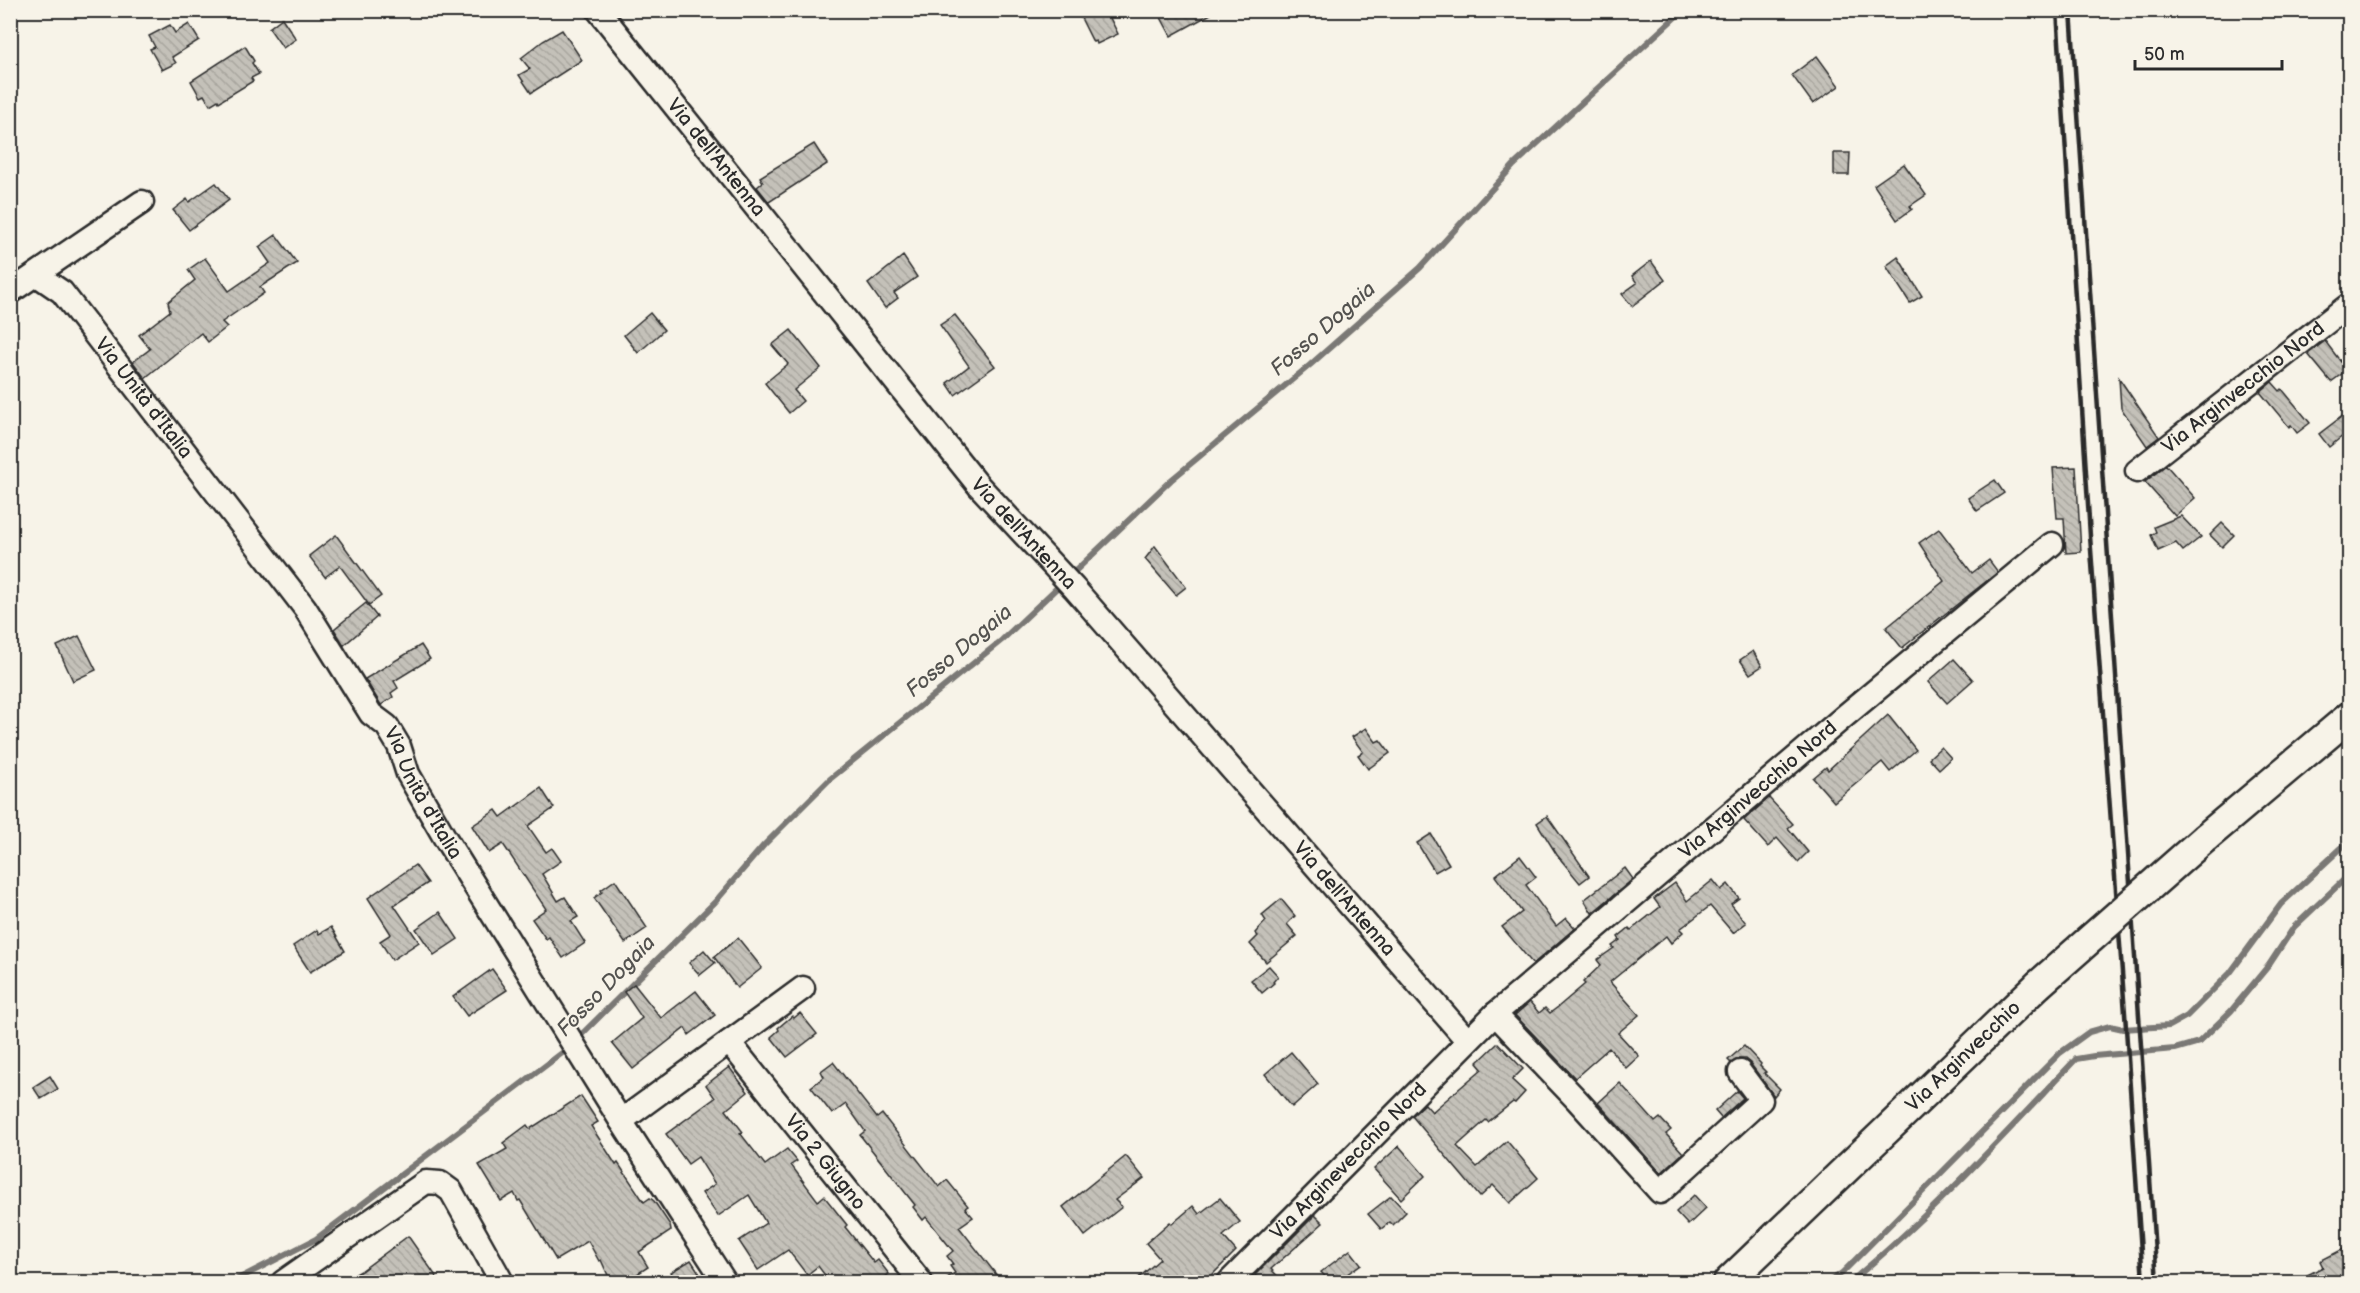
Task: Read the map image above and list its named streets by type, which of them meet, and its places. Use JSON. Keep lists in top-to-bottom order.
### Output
{
  "streets": {
    "main road": ["Via Arginvecchio"],
    "street": [
      "Via dell'Antenna",
      "Via Arginvecchio Nord",
      "Via Unità d'Italia",
      "Via Arginevecchio Nord",
      "Via 2 Giugno"
    ]
  },
  "crossings": [
    ["Via dell'Antenna", "Via Arginvecchio Nord"],
    ["Via dell'Antenna", "Via Arginevecchio Nord"],
    ["Via Arginvecchio Nord", "Via Arginevecchio Nord"]
  ],
  "water": ["Fosso Dogaia"],
  "scale_bar": "50 m"
}
